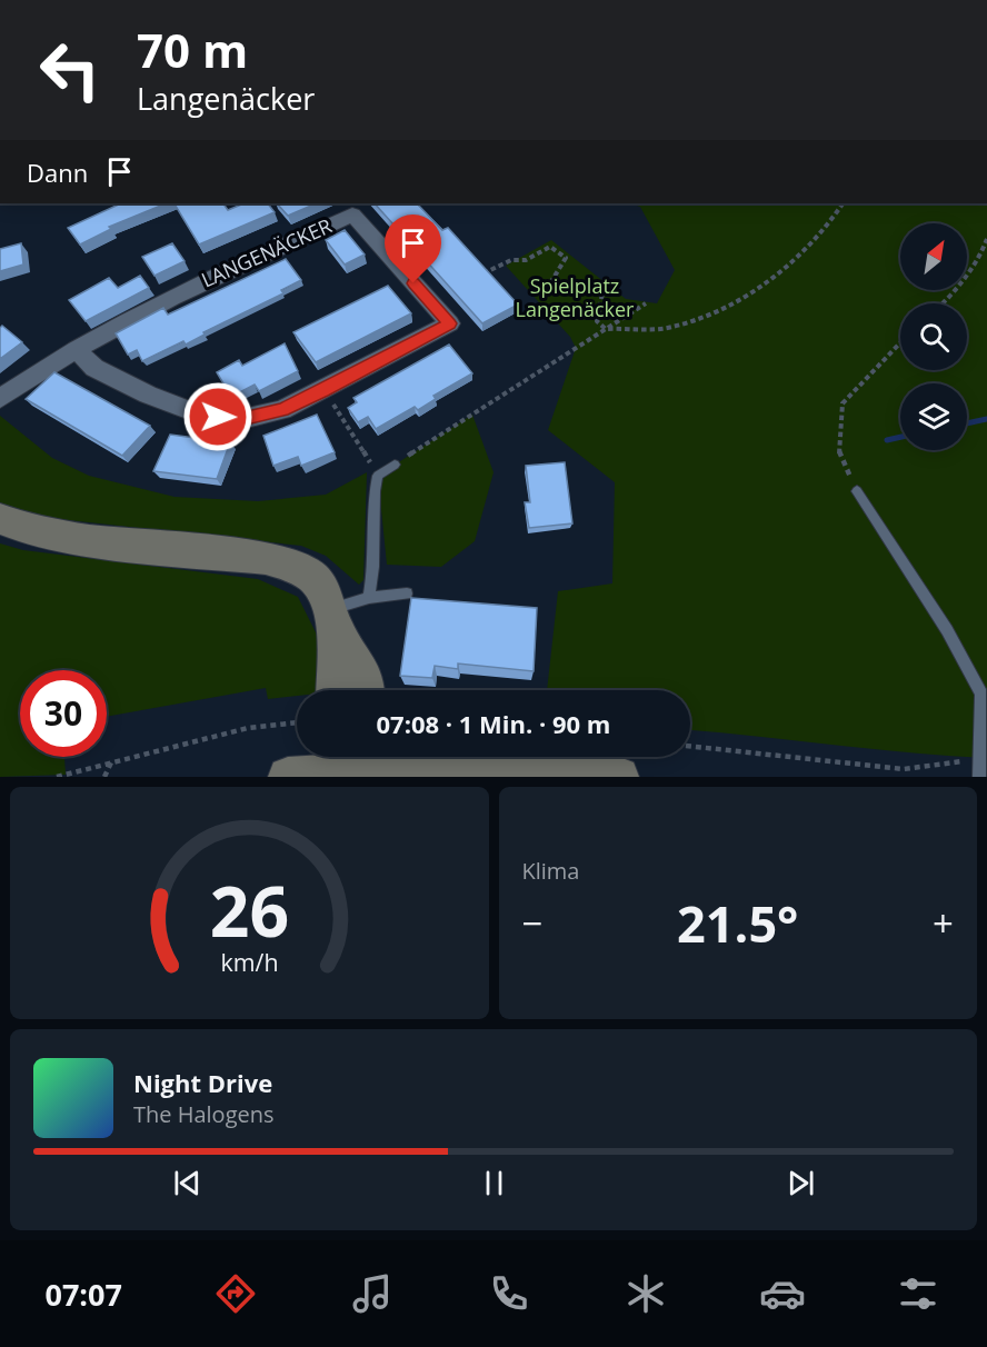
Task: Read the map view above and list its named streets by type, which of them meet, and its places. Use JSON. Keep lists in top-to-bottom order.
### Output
{
  "streets": {
    "street": ["LANGENÄCKER"]
  },
  "parks": ["Spielplatz Langenäcker"],
  "north": "top right",
  "page": {
    "turn": ["70 m", "Langenäcker"],
    "then": "Dann",
    "limit": "30",
    "trip": "07:08 · 1 Min. · 90 m",
    "tile": "Klima",
    "heat": ["−", "21.5°", "+"],
    "song": ["Night Drive", "The Halogens"],
    "tabs": "07:07",
    "gauge": ["26", "km/h"]
  }
}
